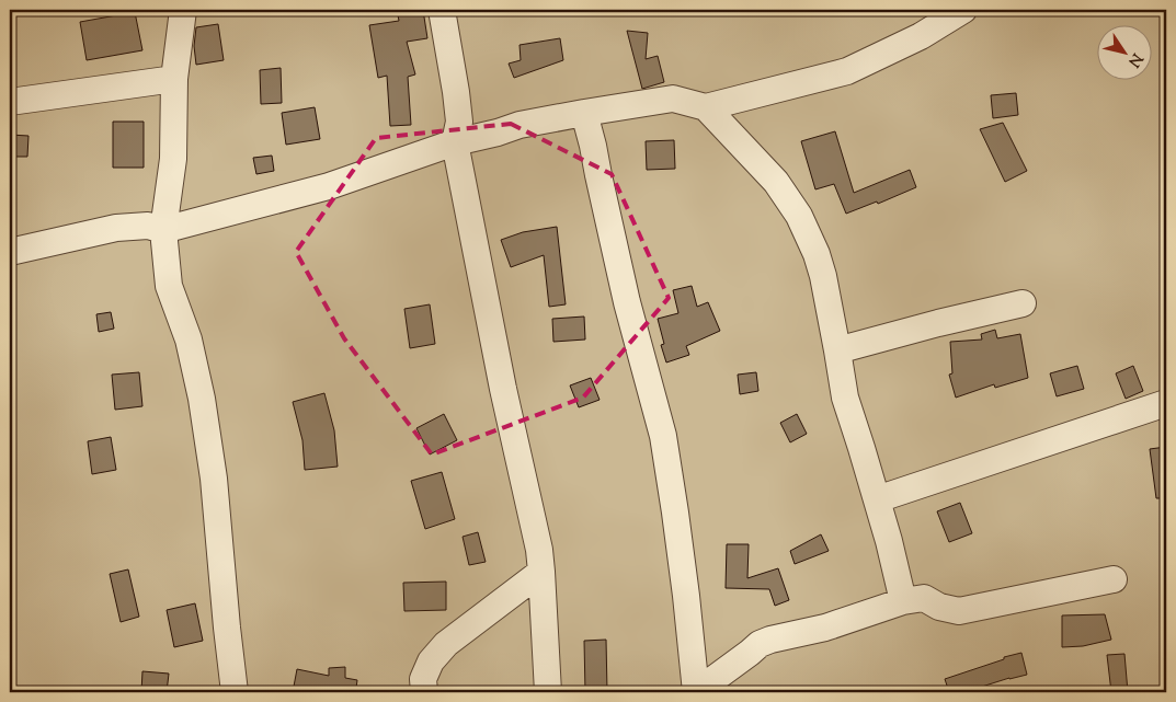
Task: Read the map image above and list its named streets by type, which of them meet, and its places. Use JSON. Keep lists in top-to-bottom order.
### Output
{
  "north": "bottom right"
}
